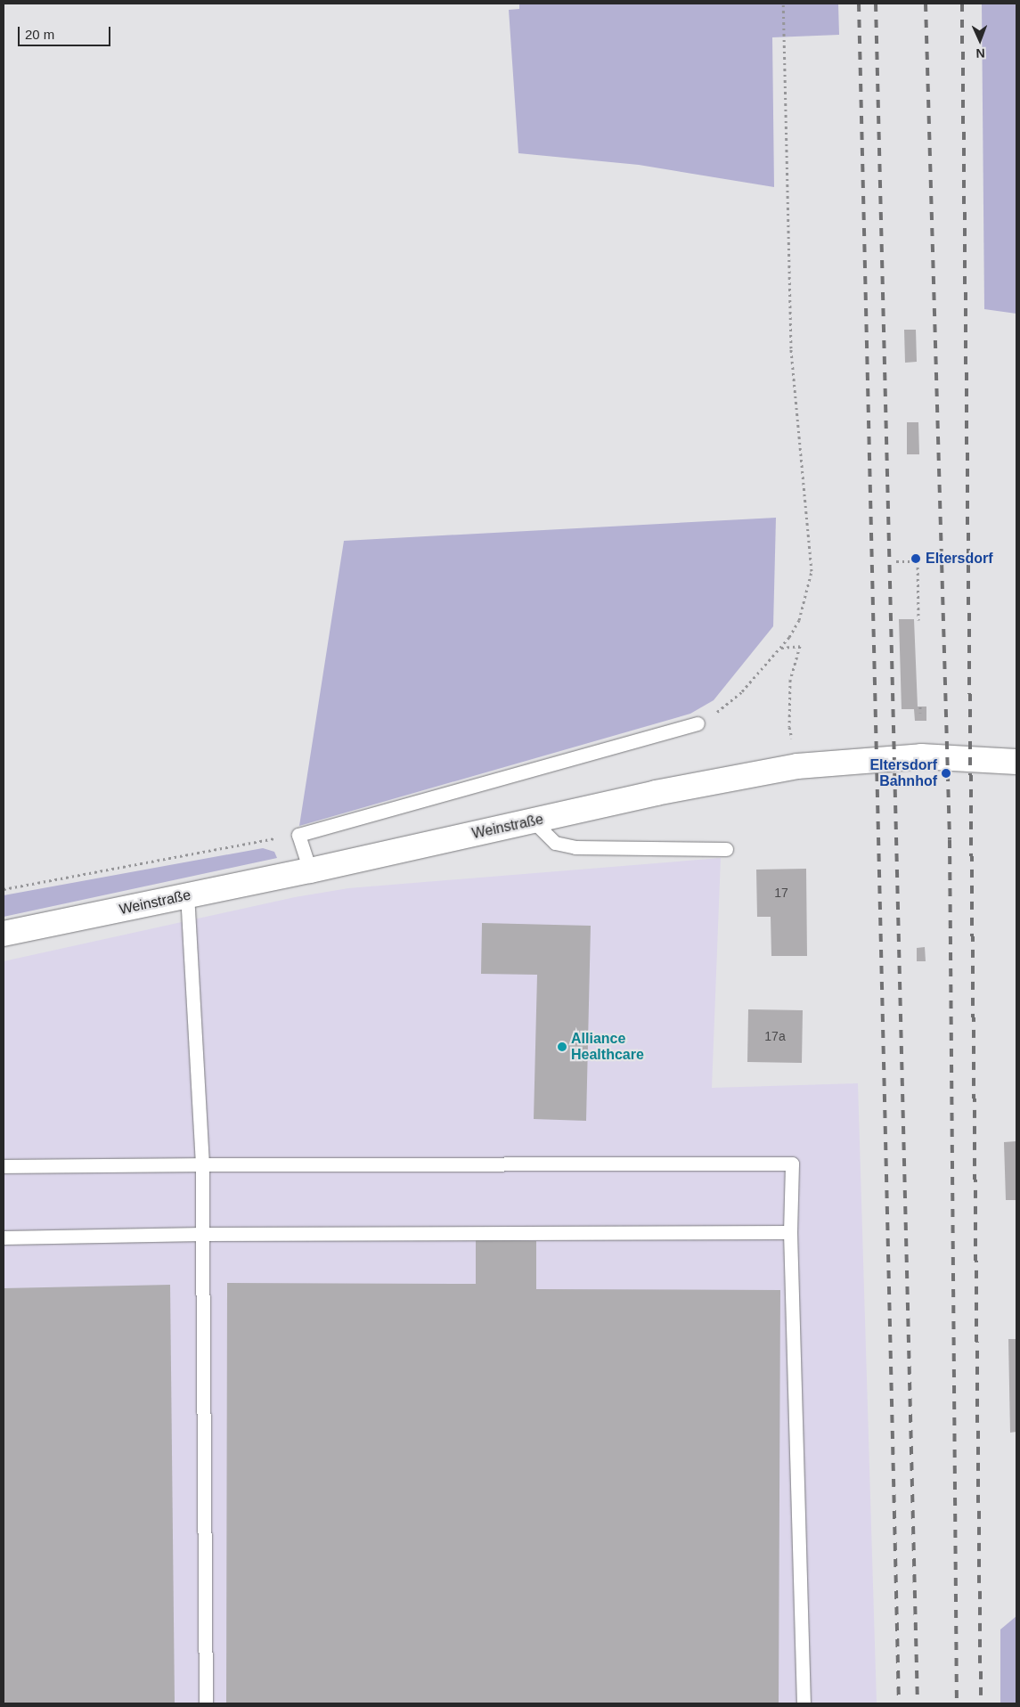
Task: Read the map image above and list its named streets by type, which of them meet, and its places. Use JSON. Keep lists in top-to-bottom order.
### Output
{
  "streets": {
    "main road": ["Weinstraße"]
  },
  "places": ["Eltersdorf", "Eltersdorf Bahnhof", "Alliance Healthcare"],
  "house_numbers": ["17", "17a"],
  "scale_bar": "20 m",
  "north": "bottom"
}
